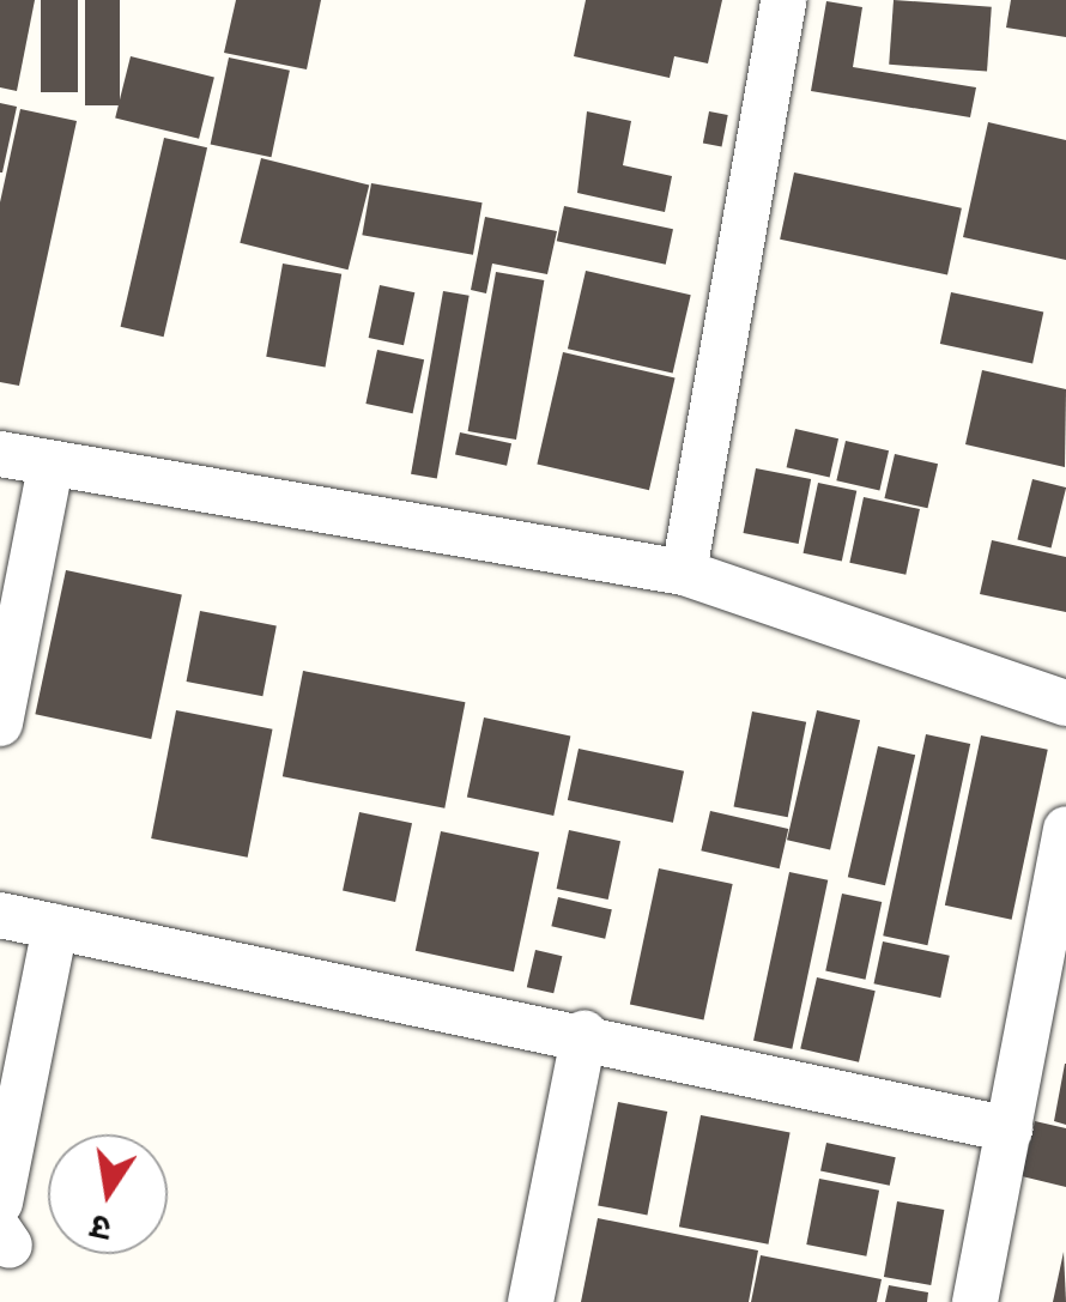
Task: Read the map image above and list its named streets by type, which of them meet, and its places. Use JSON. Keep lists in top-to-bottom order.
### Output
{
  "north": "bottom"
}
